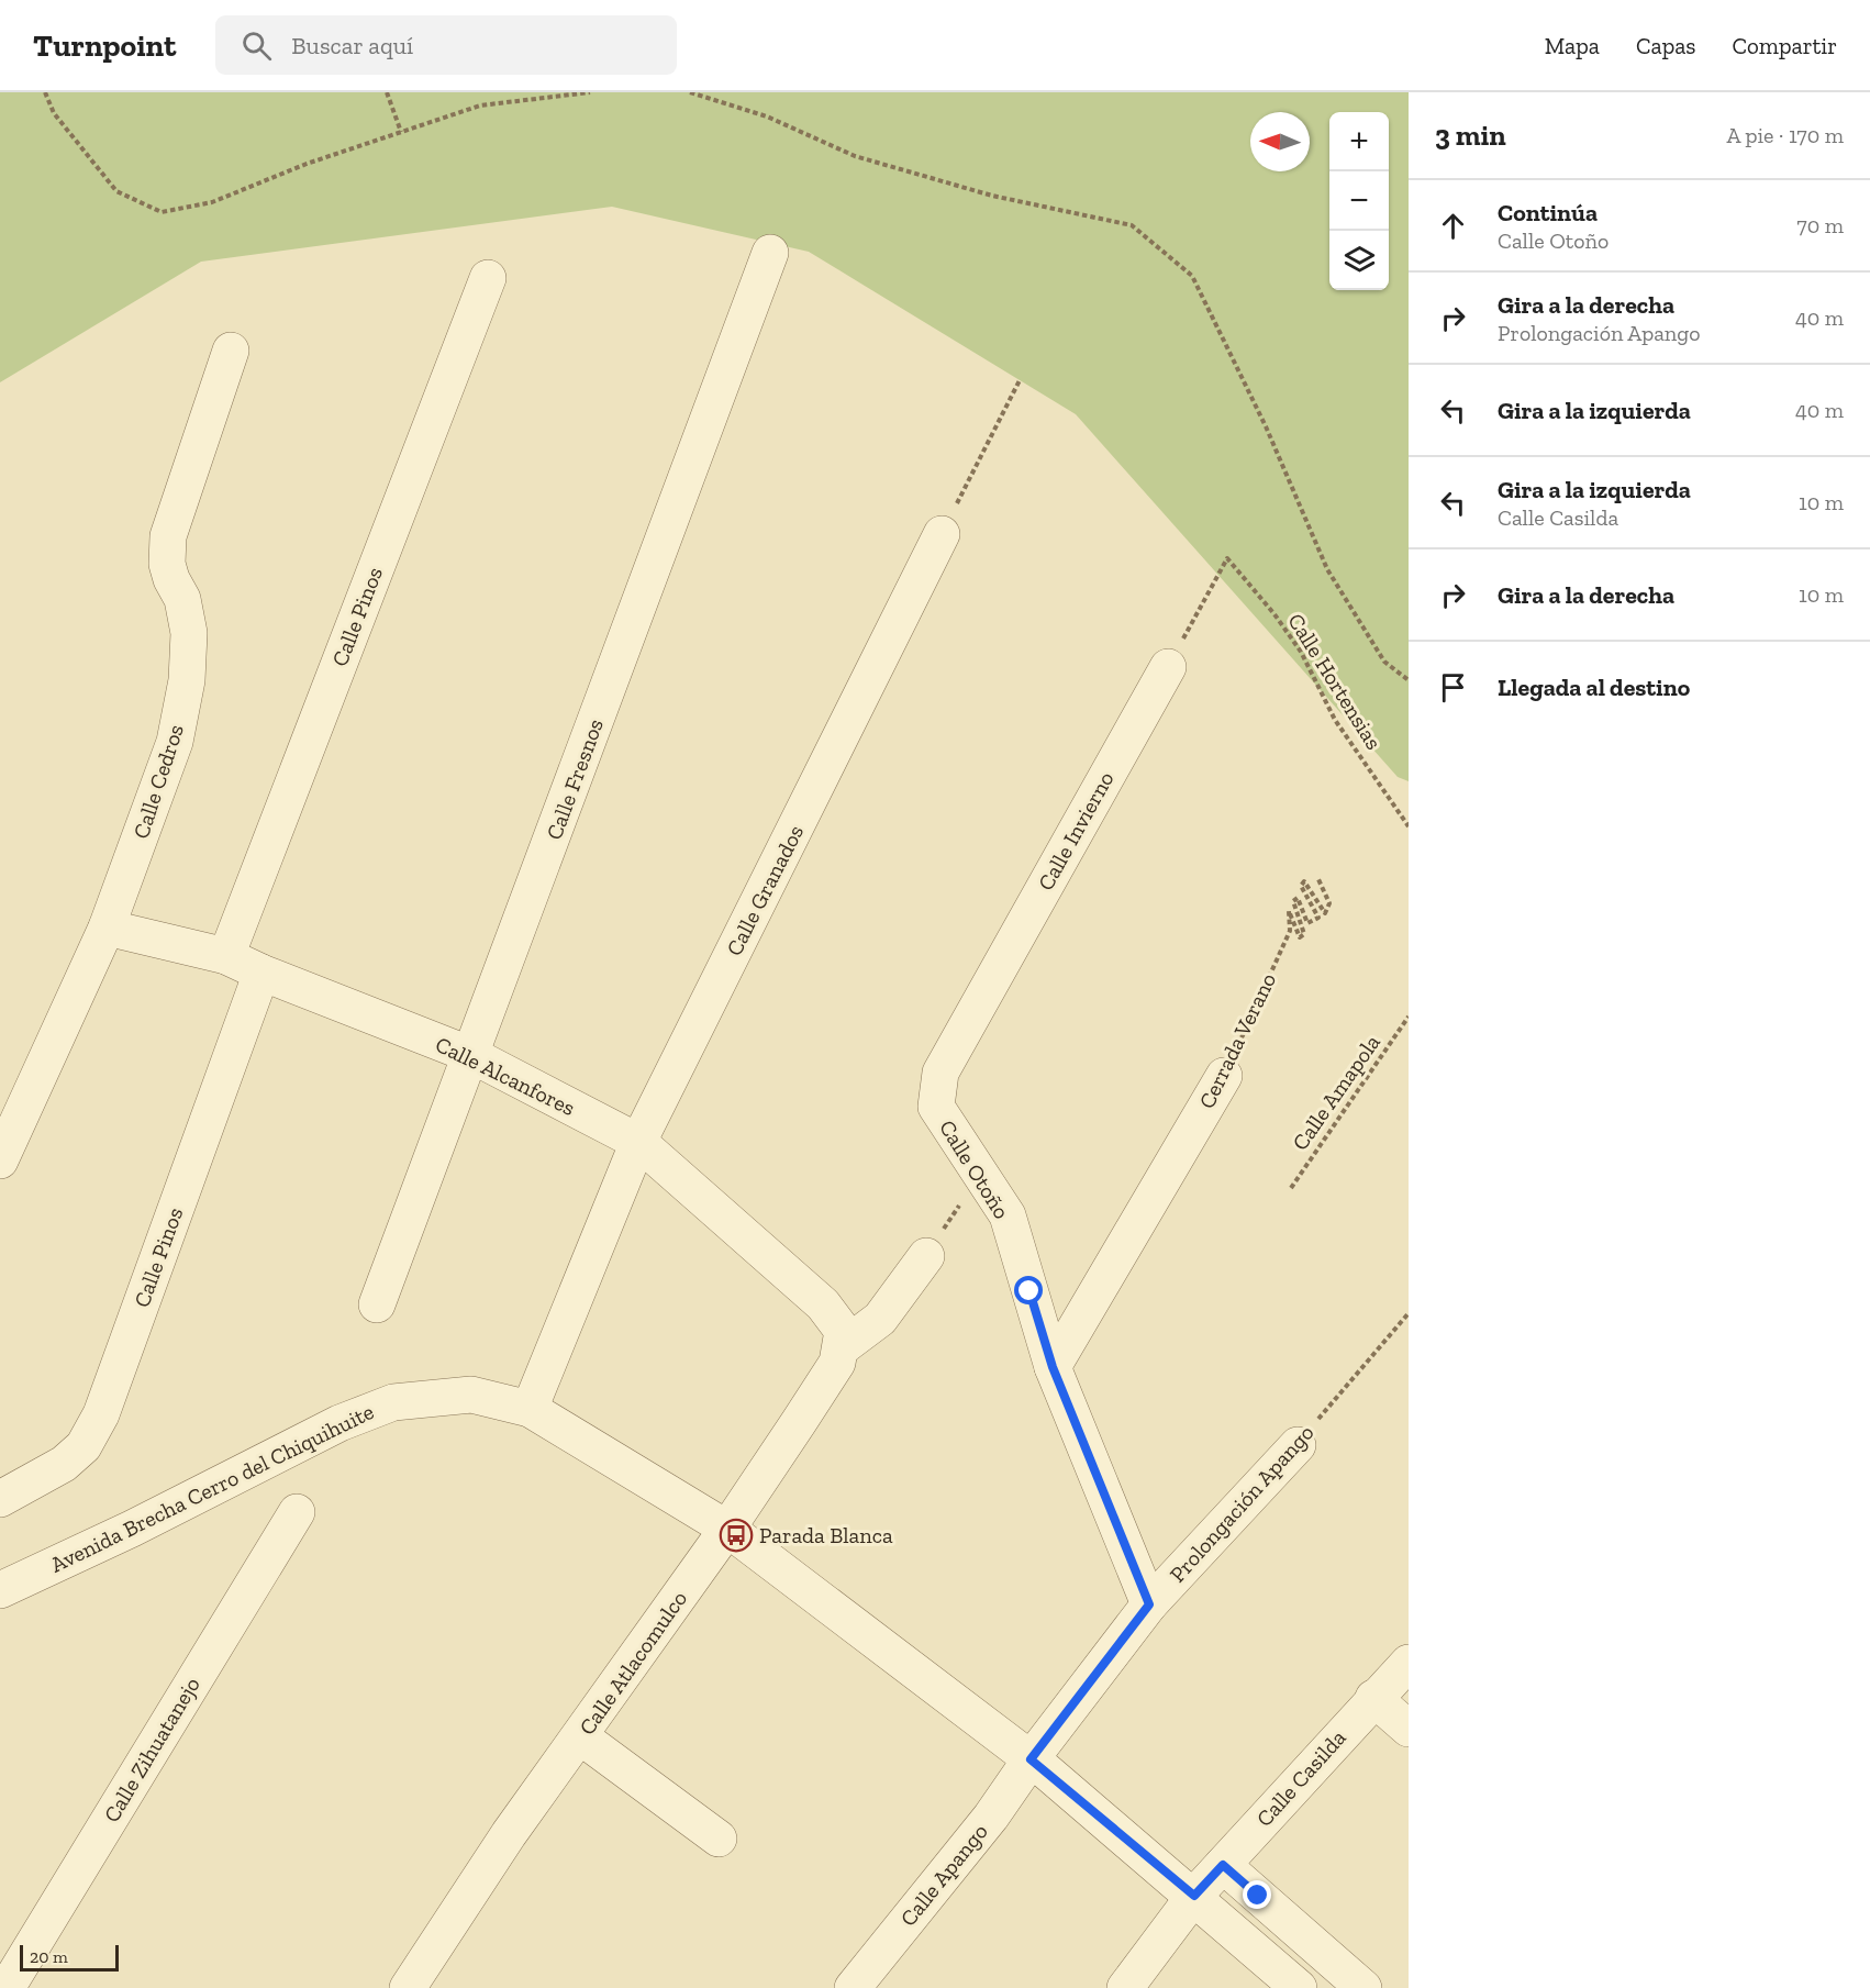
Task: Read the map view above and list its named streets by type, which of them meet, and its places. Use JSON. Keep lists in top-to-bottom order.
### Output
{
  "streets": {
    "street": [
      "Calle Pinos",
      "Calle Fresnos",
      "Calle Cedros",
      "Calle Invierno",
      "Calle Granados",
      "Cerrada Verano",
      "Calle Alcanfores",
      "Calle Otoño",
      "Avenida Brecha Cerro del Chiquihuite",
      "Prolongación Apango",
      "Calle Atlacomulco",
      "Calle Zihuatanejo",
      "Calle Casilda",
      "Calle Apango"
    ],
    "path": ["Calle Hortensias", "Calle Amapola"]
  },
  "crossings": [
    ["Calle Pinos", "Calle Alcanfores"],
    ["Calle Hortensias", "Calle Invierno"],
    ["Calle Fresnos", "Calle Alcanfores"],
    ["Calle Cedros", "Calle Alcanfores"],
    ["Calle Invierno", "Calle Otoño"],
    ["Calle Granados", "Calle Alcanfores"],
    ["Calle Granados", "Avenida Brecha Cerro del Chiquihuite"],
    ["Cerrada Verano", "Calle Otoño"],
    ["Calle Alcanfores", "Calle Atlacomulco"],
    ["Calle Otoño", "Prolongación Apango"],
    ["Avenida Brecha Cerro del Chiquihuite", "Prolongación Apango"],
    ["Avenida Brecha Cerro del Chiquihuite", "Calle Atlacomulco"],
    ["Avenida Brecha Cerro del Chiquihuite", "Calle Casilda"],
    ["Avenida Brecha Cerro del Chiquihuite", "Calle Apango"],
    ["Prolongación Apango", "Calle Apango"]
  ],
  "places": {
    "bus stop": ["Parada Blanca"]
  },
  "scale_bar": "20 m",
  "north": "left",
  "page": {
    "header": "Turnpoint",
    "search": "Buscar aquí",
    "nav": ["Mapa", "Capas", "Compartir"],
    "heading": ["3 min", "A pie · 170 m"],
    "map_buttons": ["+", "−"],
    "list": [
      ["Continúa", "Calle Otoño", "70 m"],
      ["Gira a la derecha", "Prolongación Apango", "40 m"],
      ["Gira a la izquierda", "40 m"],
      ["Gira a la izquierda", "Calle Casilda", "10 m"],
      ["Gira a la derecha", "10 m"],
      "Llegada al destino"
    ],
    "scale": "20 m"
  }
}
